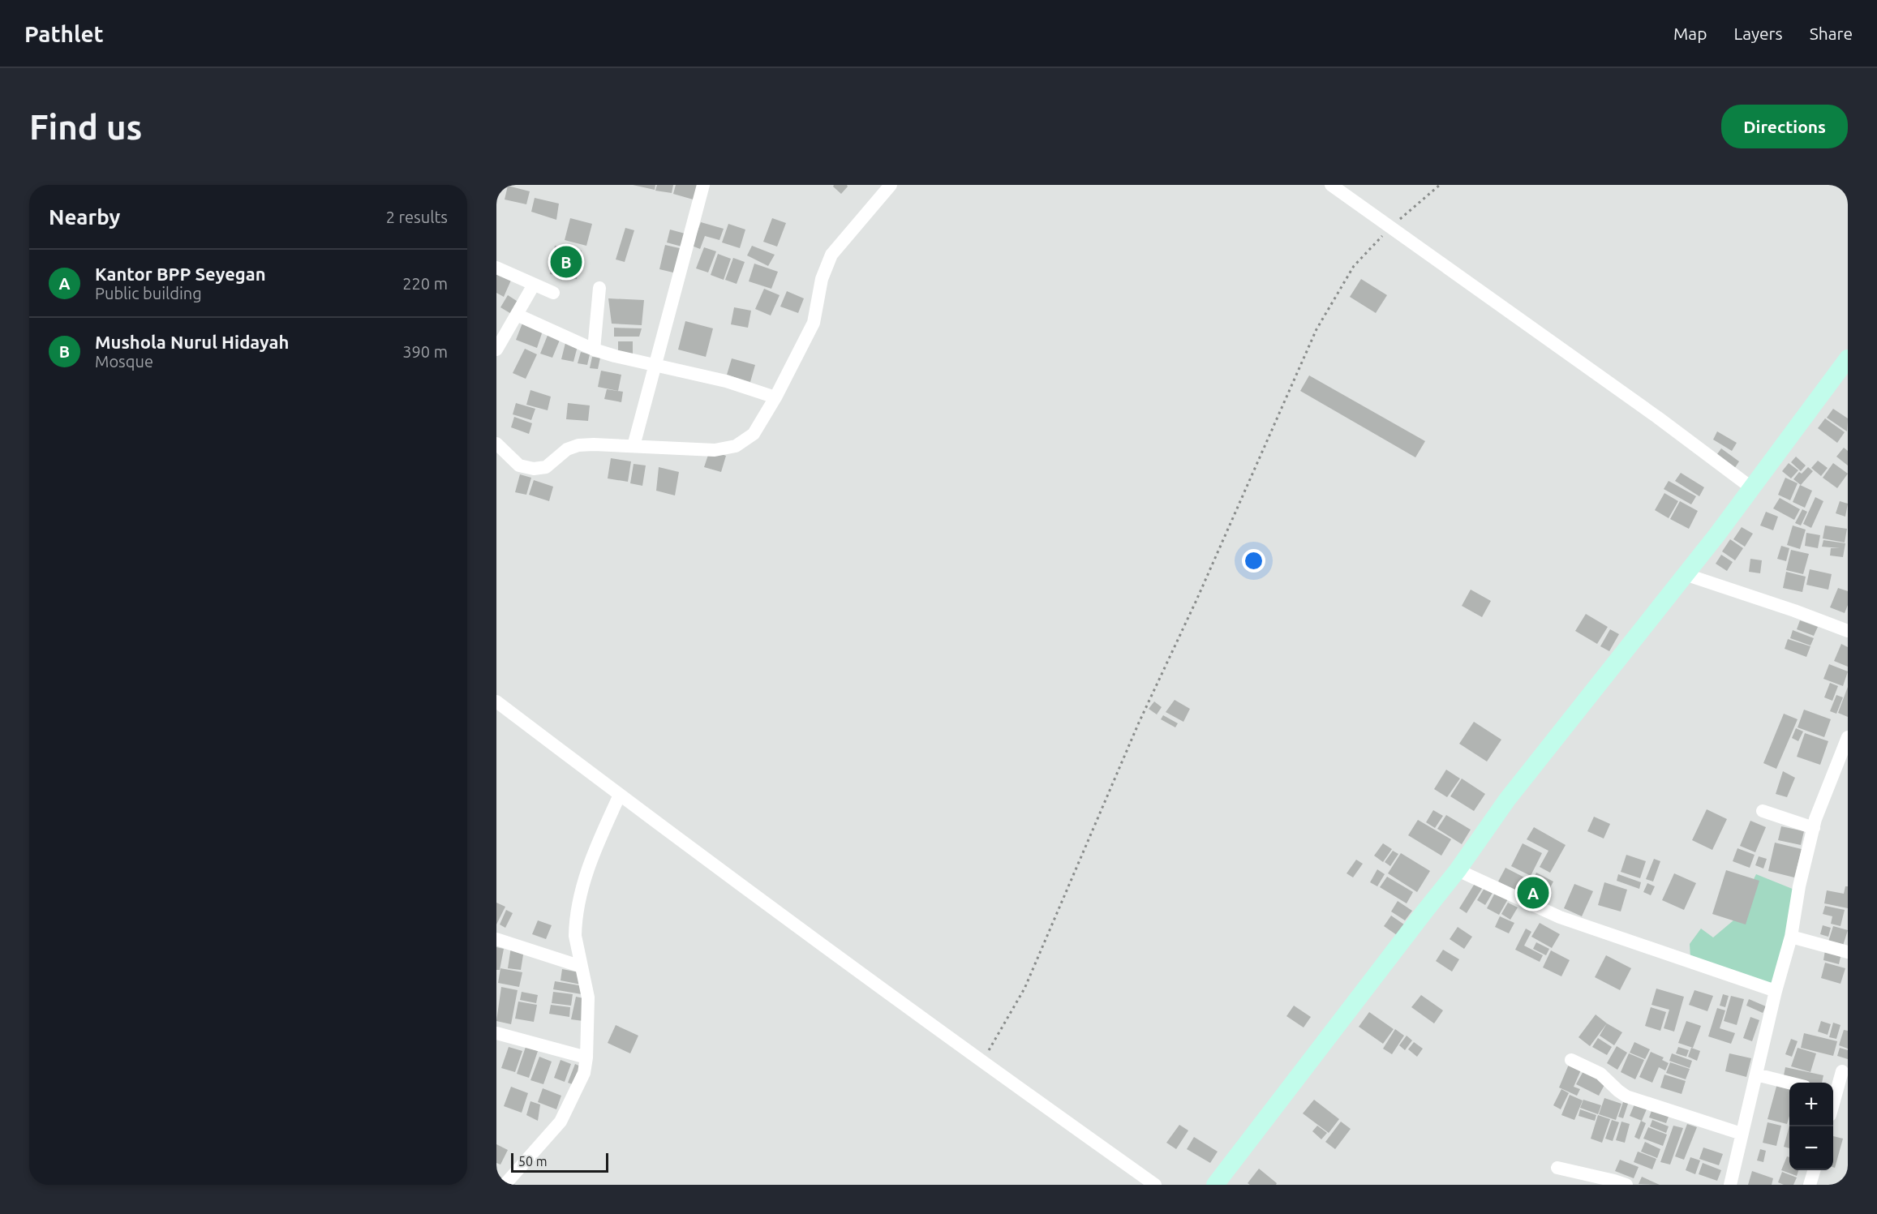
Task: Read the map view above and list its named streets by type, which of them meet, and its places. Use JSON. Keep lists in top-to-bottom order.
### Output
{
  "scale_bar": "50 m",
  "page": {
    "header": "Pathlet",
    "nav": ["Map", "Layers", "Share"],
    "buttons": "Directions",
    "title": "Find us",
    "heading": ["Nearby", "2 results"],
    "pins": ["B", "A"],
    "list": [
      {
        "mark": "A",
        "name": "Kantor BPP Seyegan",
        "note": "Public building",
        "value": "220 m"
      },
      {
        "mark": "B",
        "name": "Mushola Nurul Hidayah",
        "note": "Mosque",
        "value": "390 m"
      }
    ],
    "map_buttons": ["+", "−"],
    "scale": "50 m"
  }
}
